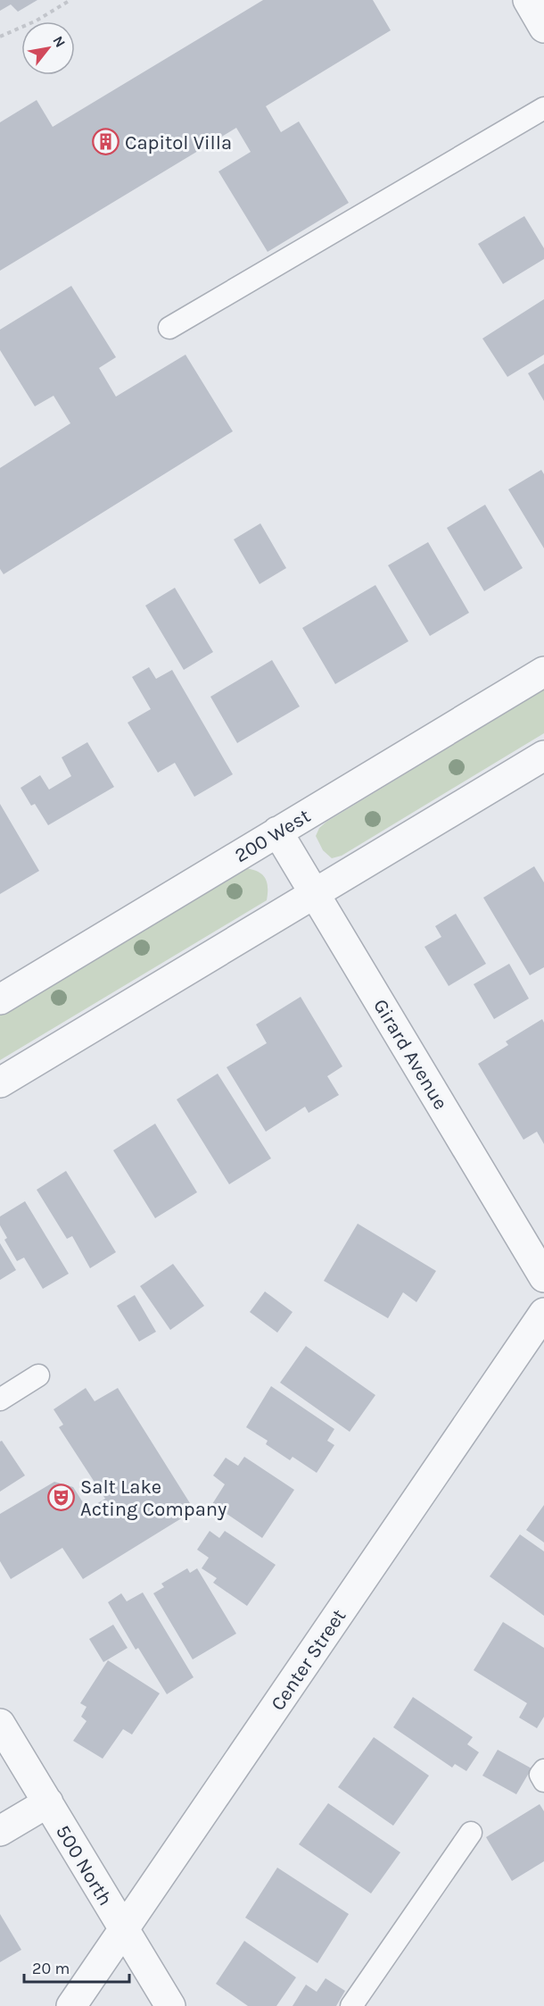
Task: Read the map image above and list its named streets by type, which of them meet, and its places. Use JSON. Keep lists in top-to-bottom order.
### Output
{
  "streets": {
    "street": [
      "200 West",
      "Girard Avenue",
      "Center Street",
      "500 North"
    ]
  },
  "crossings": [
    ["200 West", "Girard Avenue"],
    ["Center Street", "500 North"]
  ],
  "places": {
    "building": ["Capitol Villa"],
    "theatre": ["Salt Lake Acting Company"]
  },
  "scale_bar": "20 m",
  "north": "top right"
}
